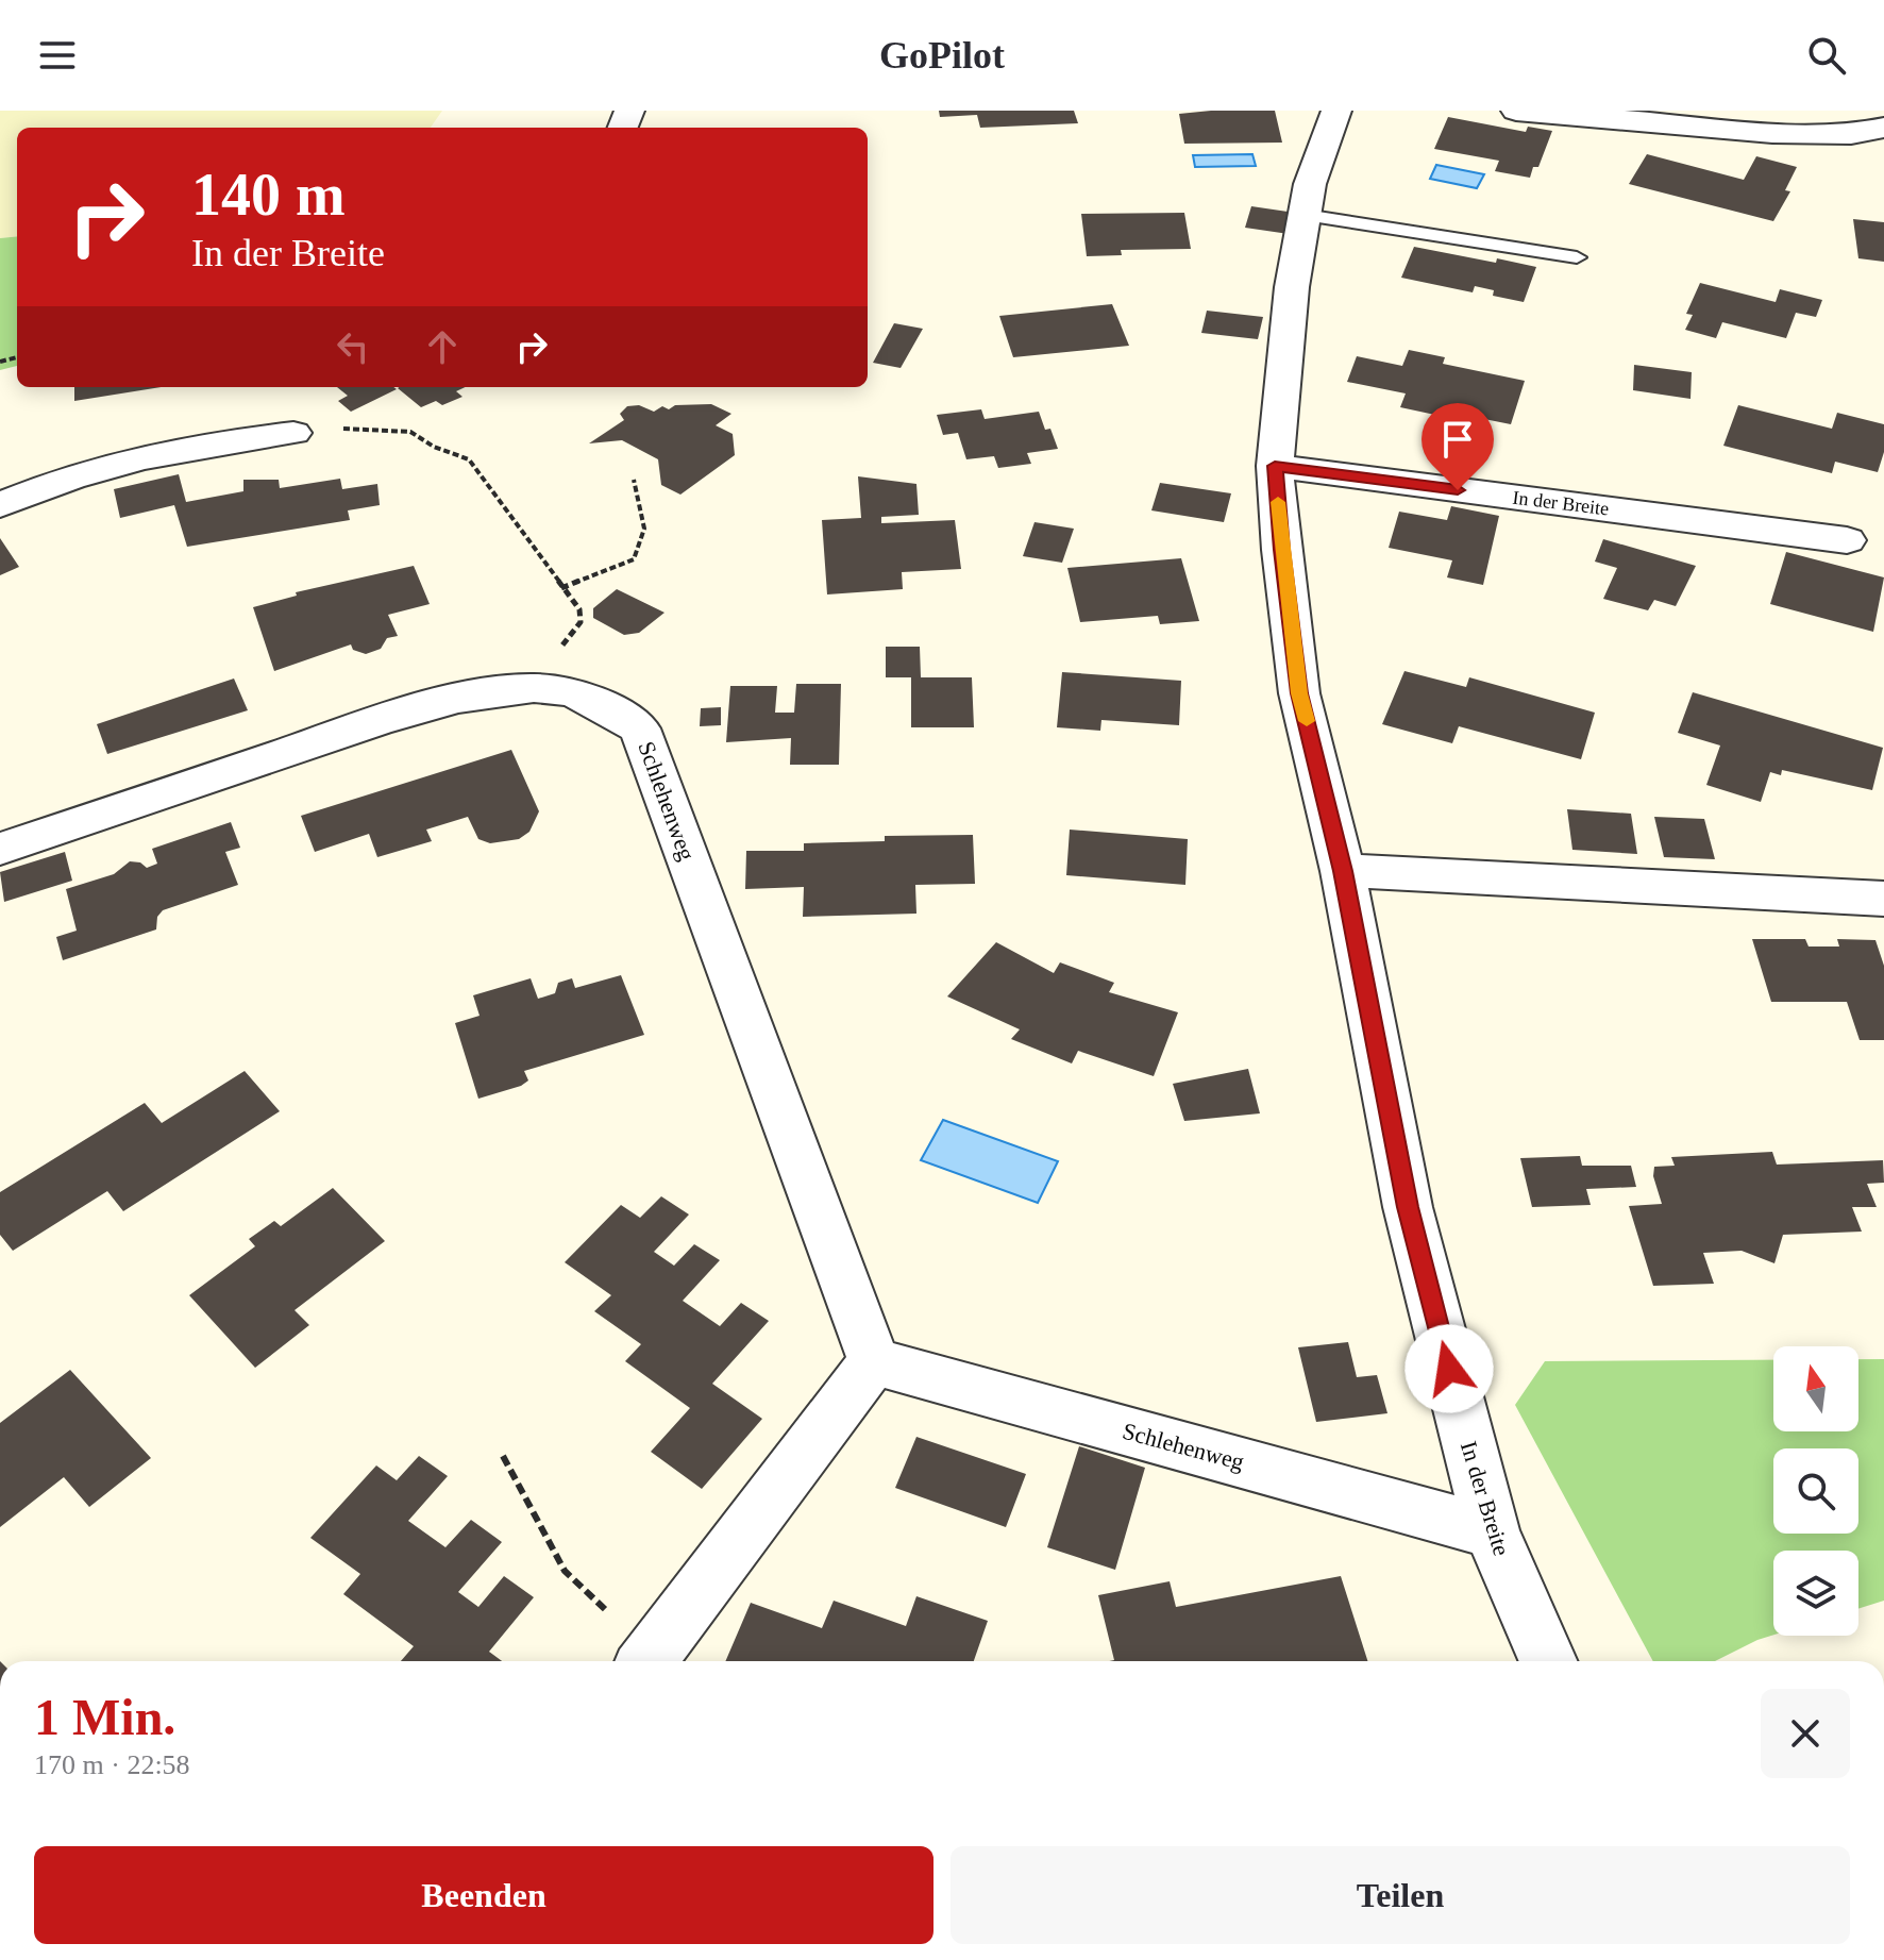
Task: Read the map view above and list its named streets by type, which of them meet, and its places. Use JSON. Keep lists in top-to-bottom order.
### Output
{
  "streets": {
    "street": ["In der Breite", "Schlehenweg"]
  },
  "crossings": [
    ["In der Breite", "Schlehenweg"]
  ],
  "north": "top",
  "page": {
    "header": "GoPilot",
    "turn": ["140 m", "In der Breite"],
    "heading": ["1 Min.", "170 m · 22:58"],
    "buttons": ["Beenden", "Teilen"]
  }
}
